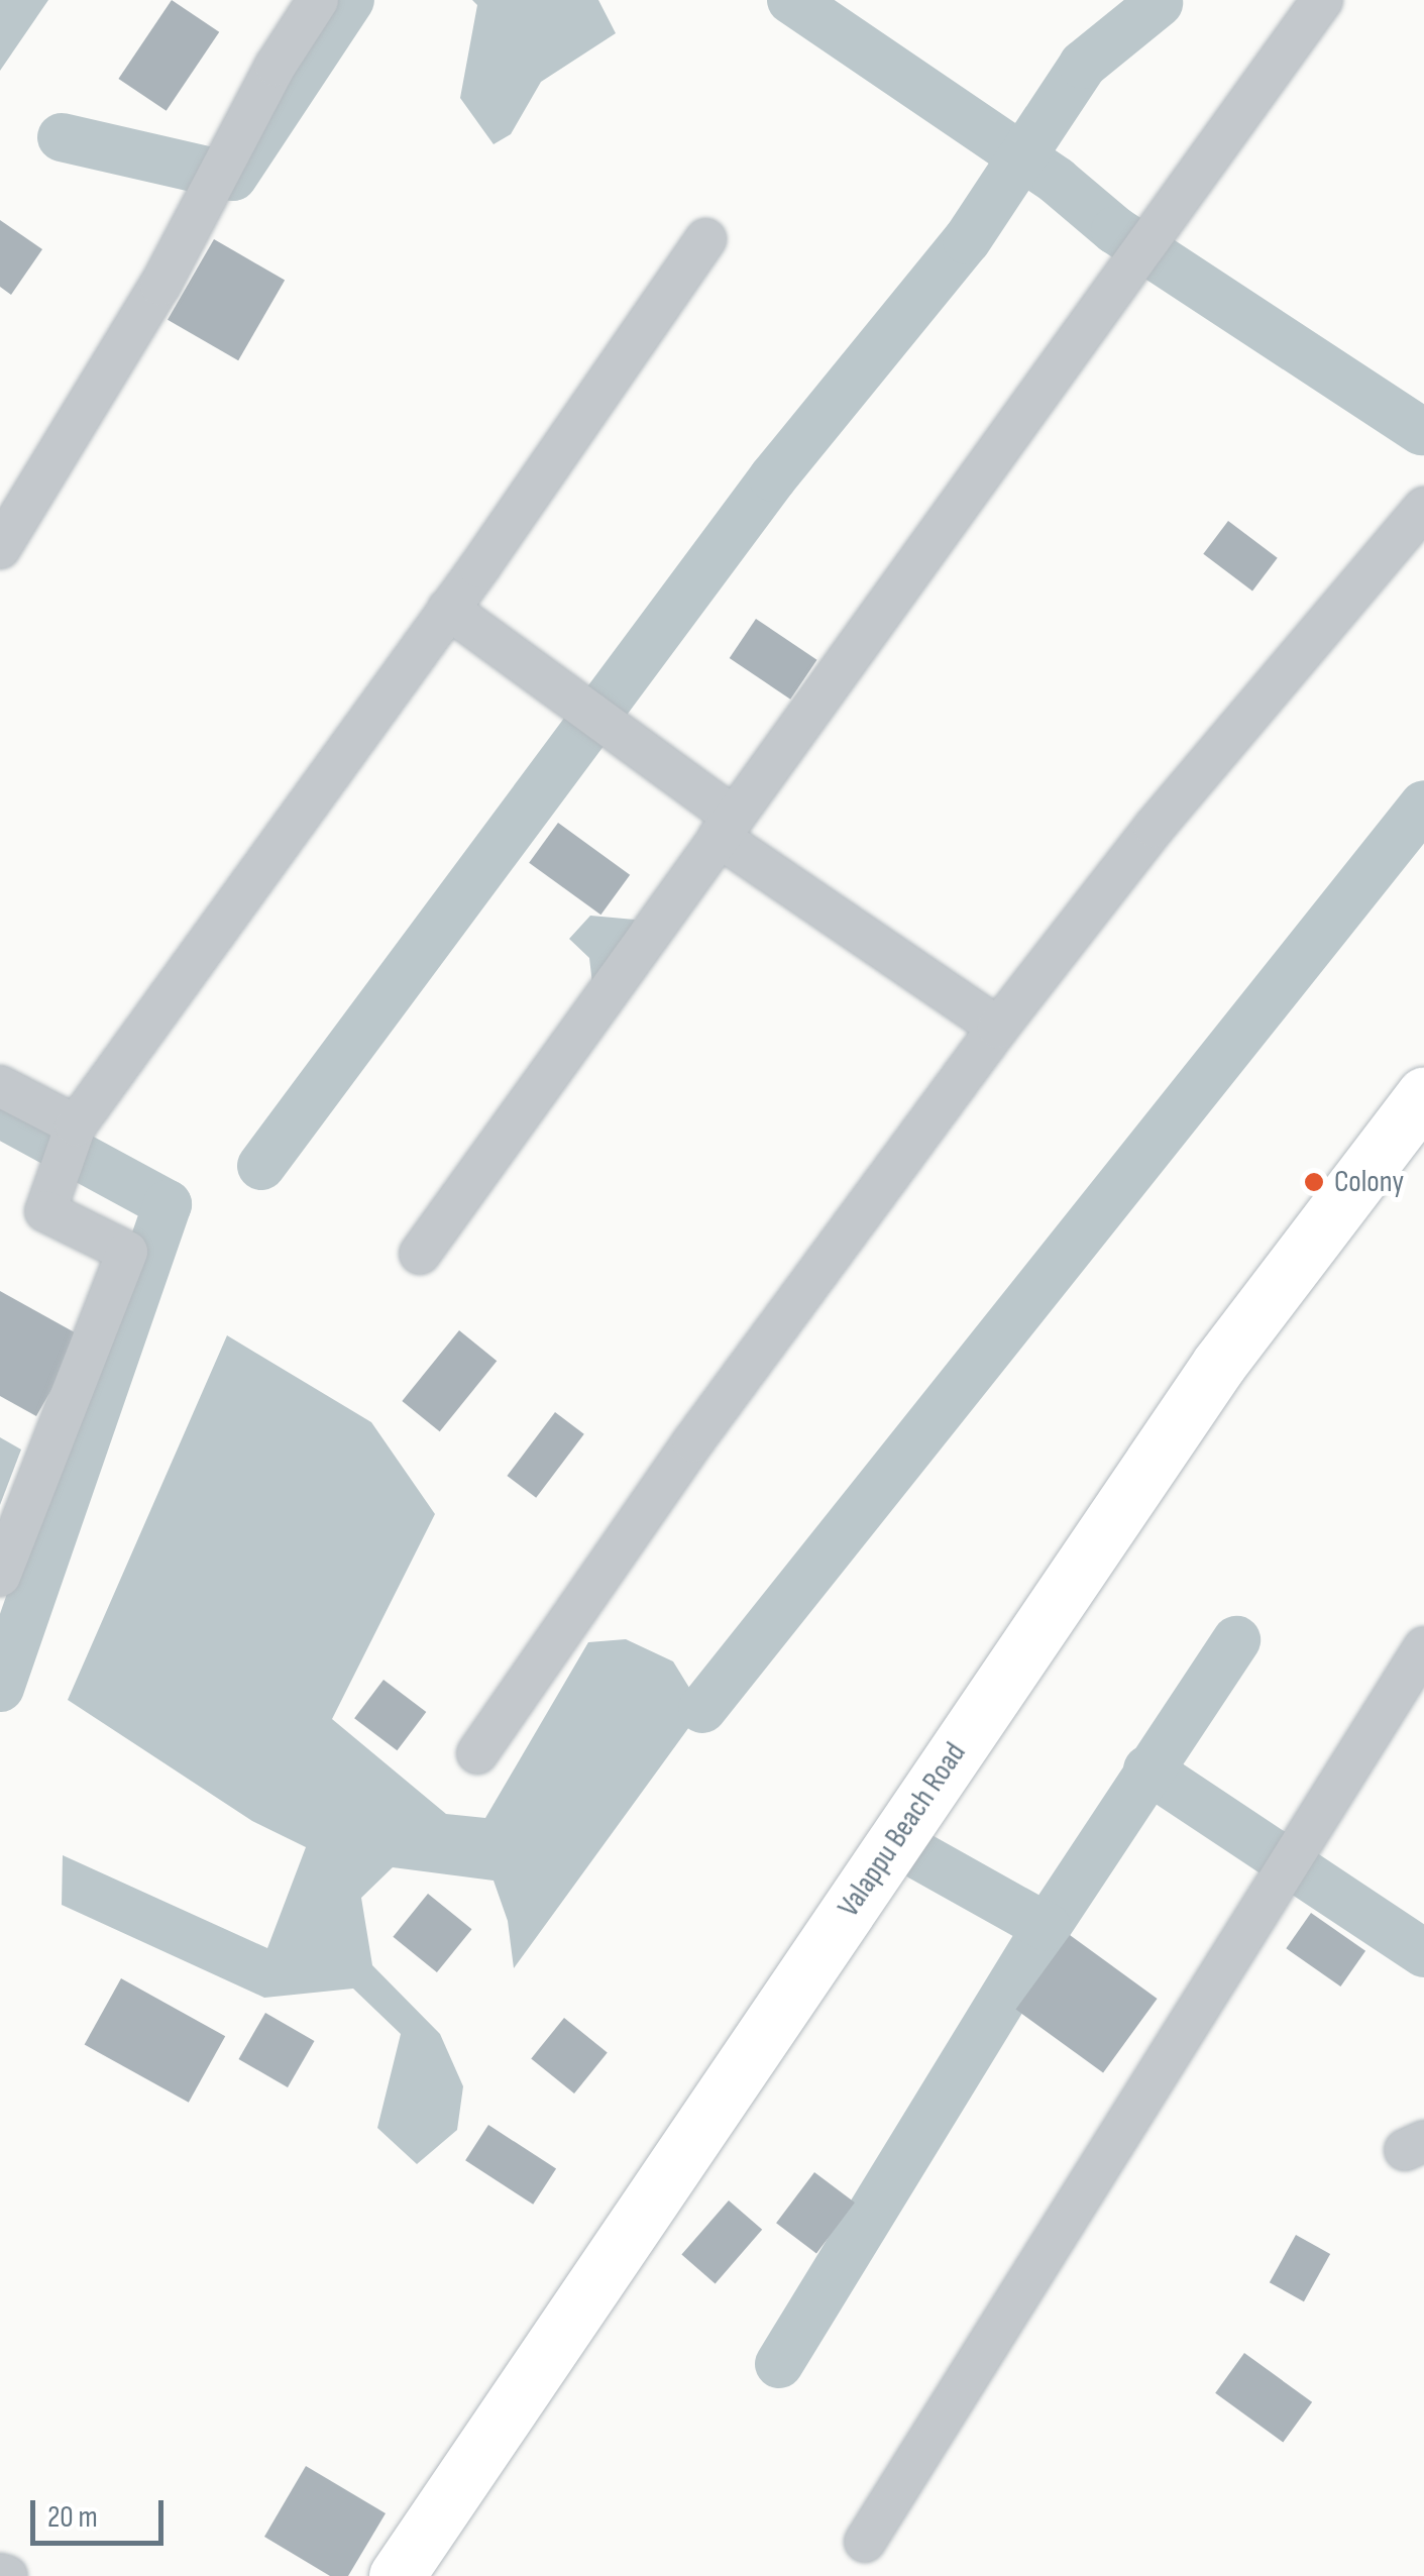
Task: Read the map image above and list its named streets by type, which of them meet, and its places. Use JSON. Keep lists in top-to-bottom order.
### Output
{
  "streets": {
    "main road": ["Valappu Beach Road"]
  },
  "places": ["Colony"],
  "scale_bar": "20 m"
}
